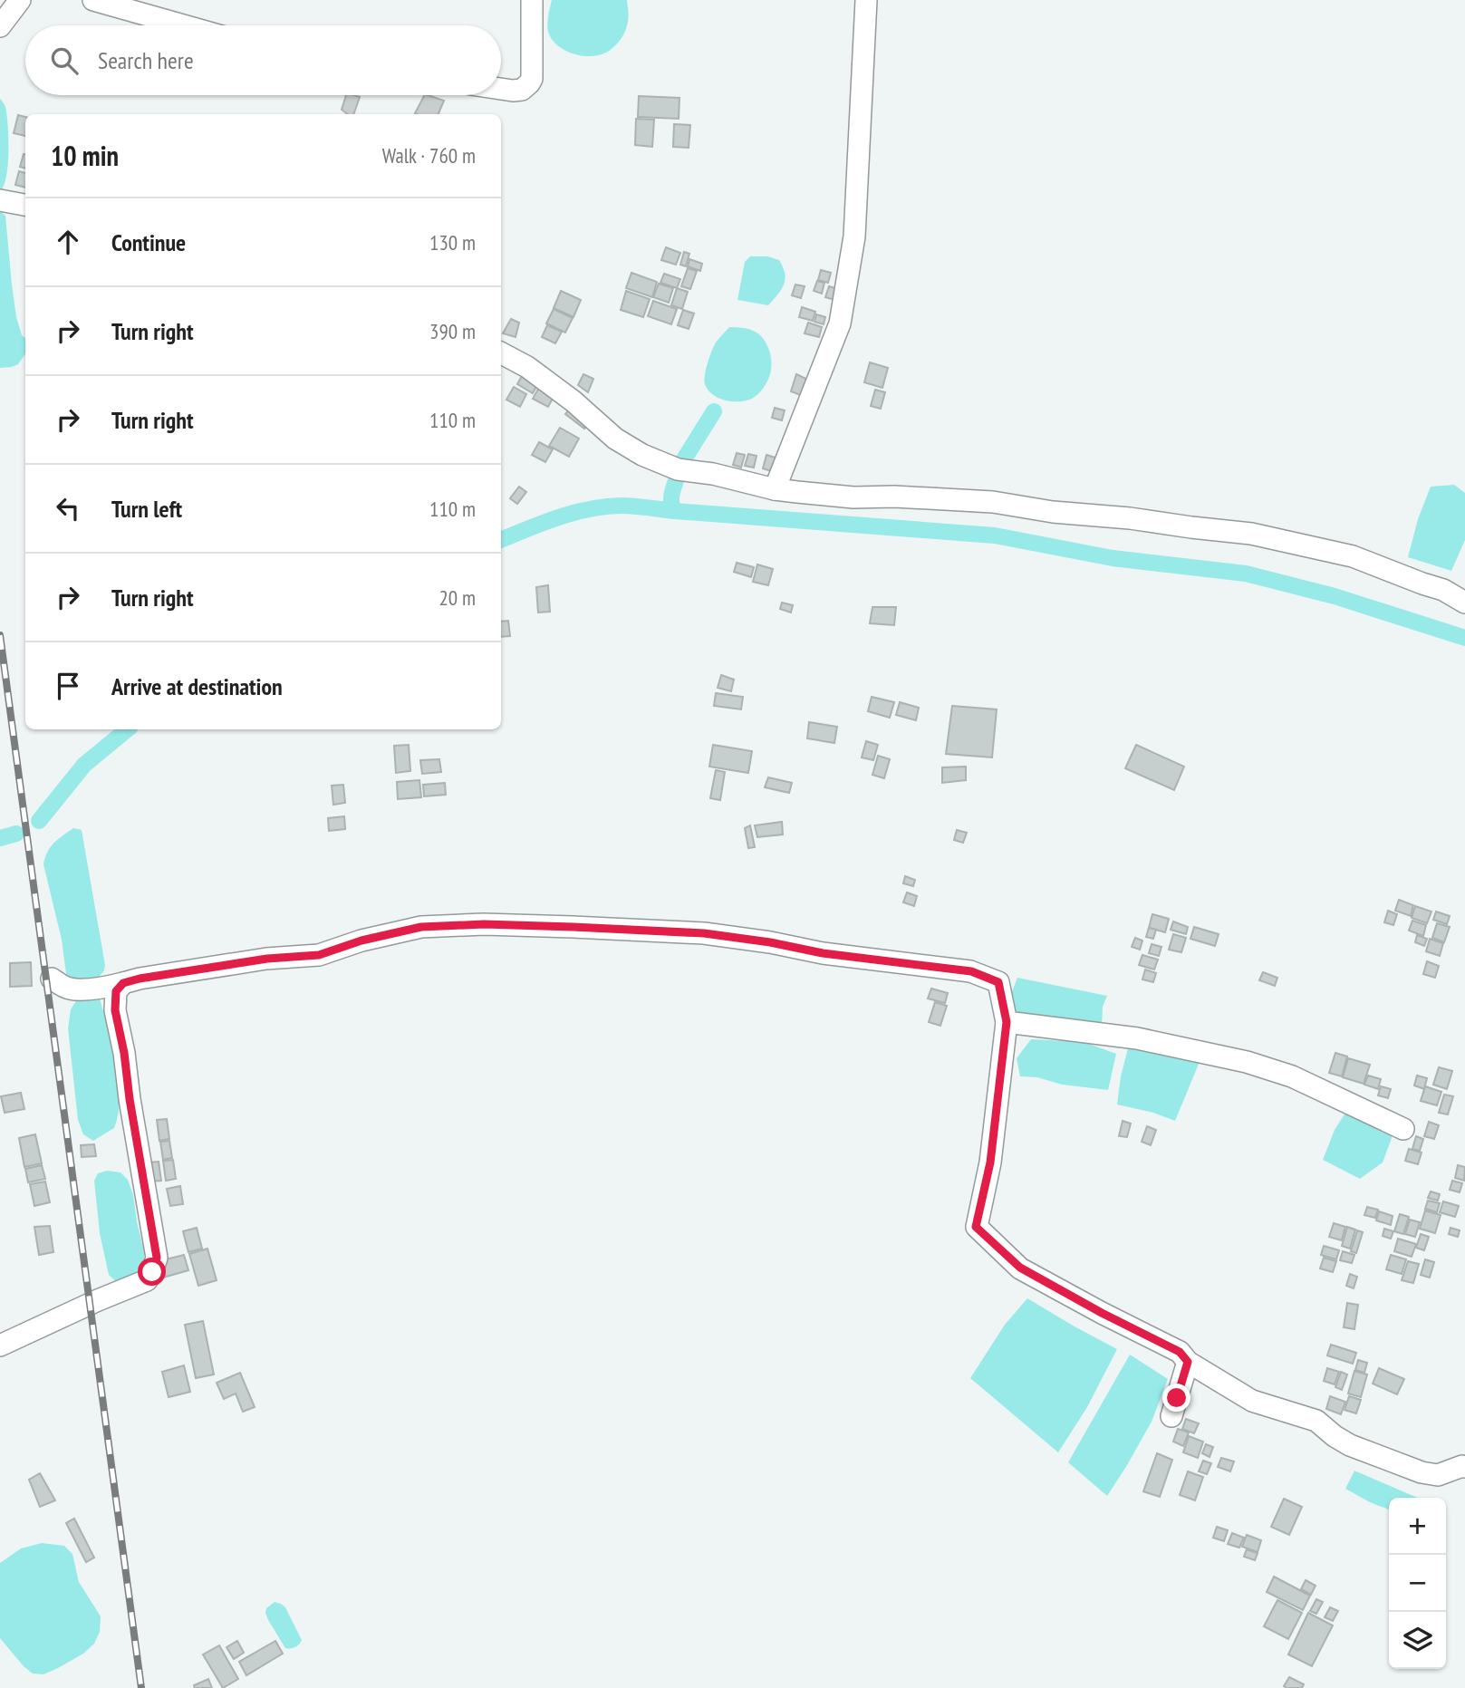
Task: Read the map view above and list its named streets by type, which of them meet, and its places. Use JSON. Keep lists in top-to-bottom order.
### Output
{
  "page": {
    "search": "Search here",
    "heading": ["10 min", "Walk · 760 m"],
    "list": [
      ["Continue", "130 m"],
      ["Turn right", "390 m"],
      ["Turn right", "110 m"],
      ["Turn left", "110 m"],
      ["Turn right", "20 m"],
      "Arrive at destination"
    ],
    "map_buttons": ["+", "−"]
  }
}
